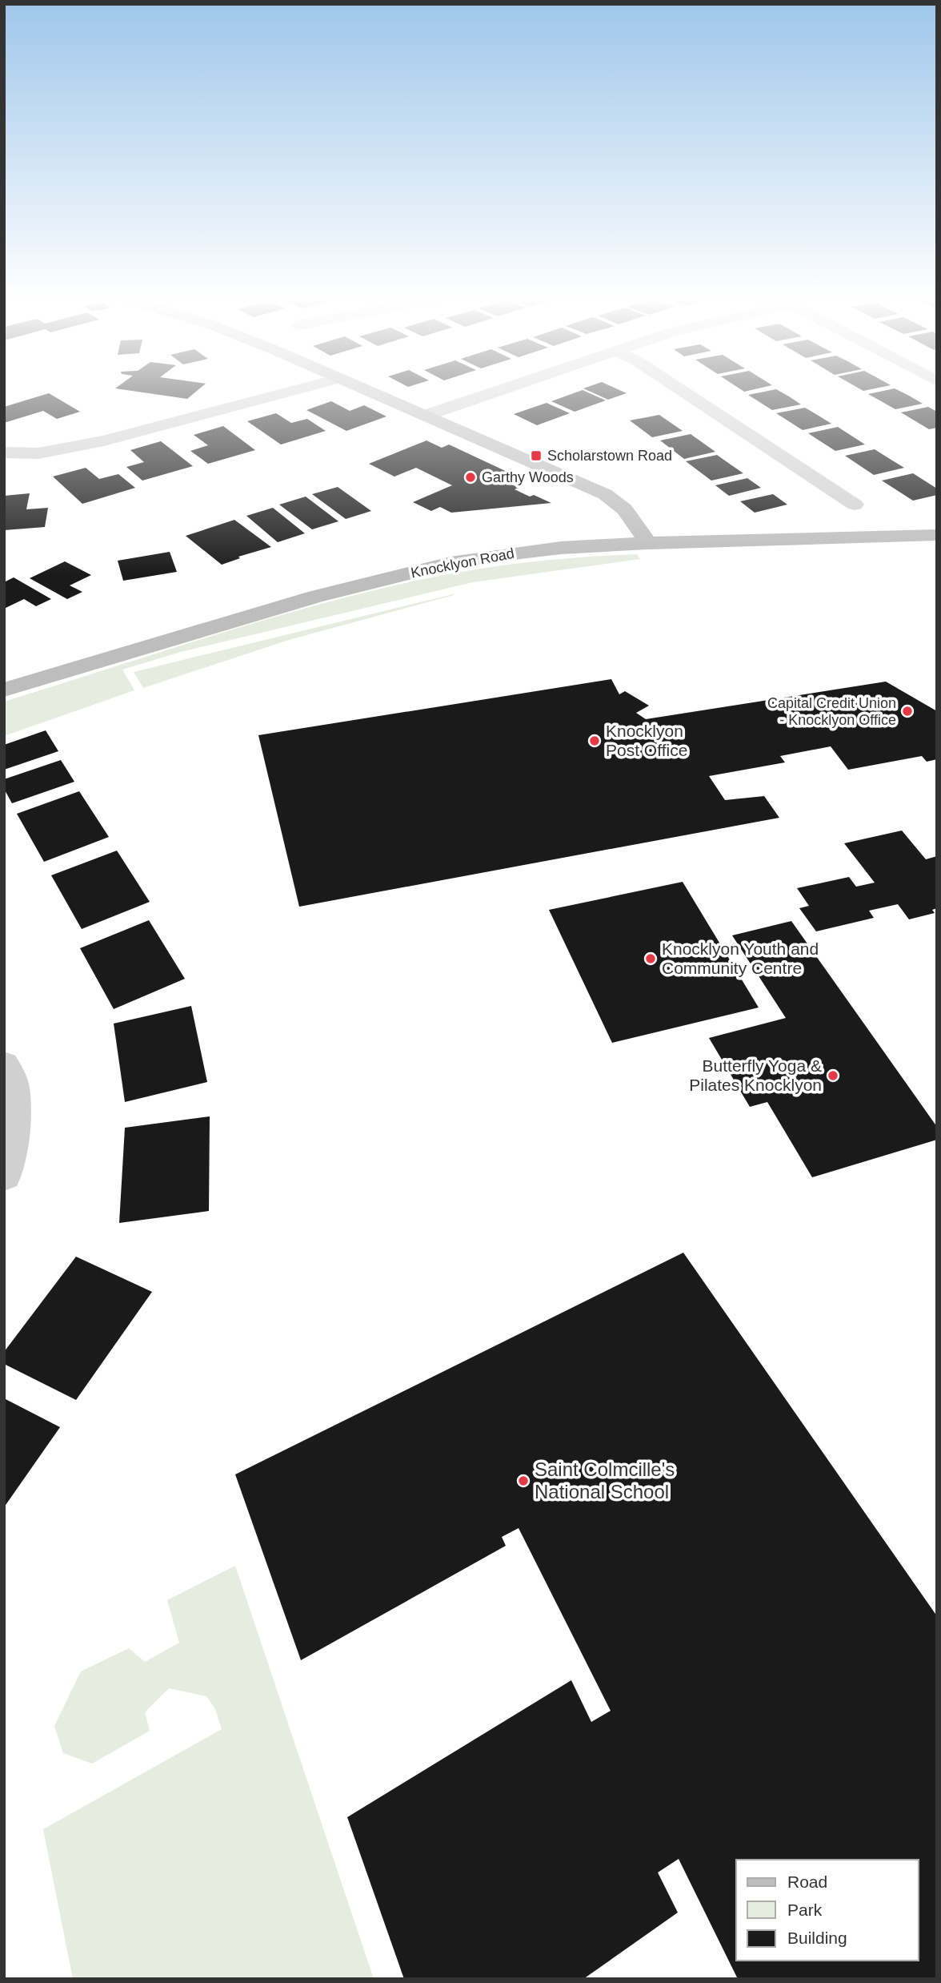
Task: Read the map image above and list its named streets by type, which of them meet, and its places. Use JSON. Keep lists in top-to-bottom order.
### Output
{
  "streets": {
    "street": ["Knocklyon Road"]
  },
  "places": {
    "transit": ["Scholarstown Road"],
    "other": [
      "Garthy Woods",
      "Capital Credit Union - Knocklyon Office",
      "Knocklyon Post Office",
      "Knocklyon Youth and Community Centre",
      "Butterfly Yoga & Pilates Knocklyon",
      "Saint Colmcille's National School"
    ]
  },
  "legend": ["Road", "Park", "Building"]
}
